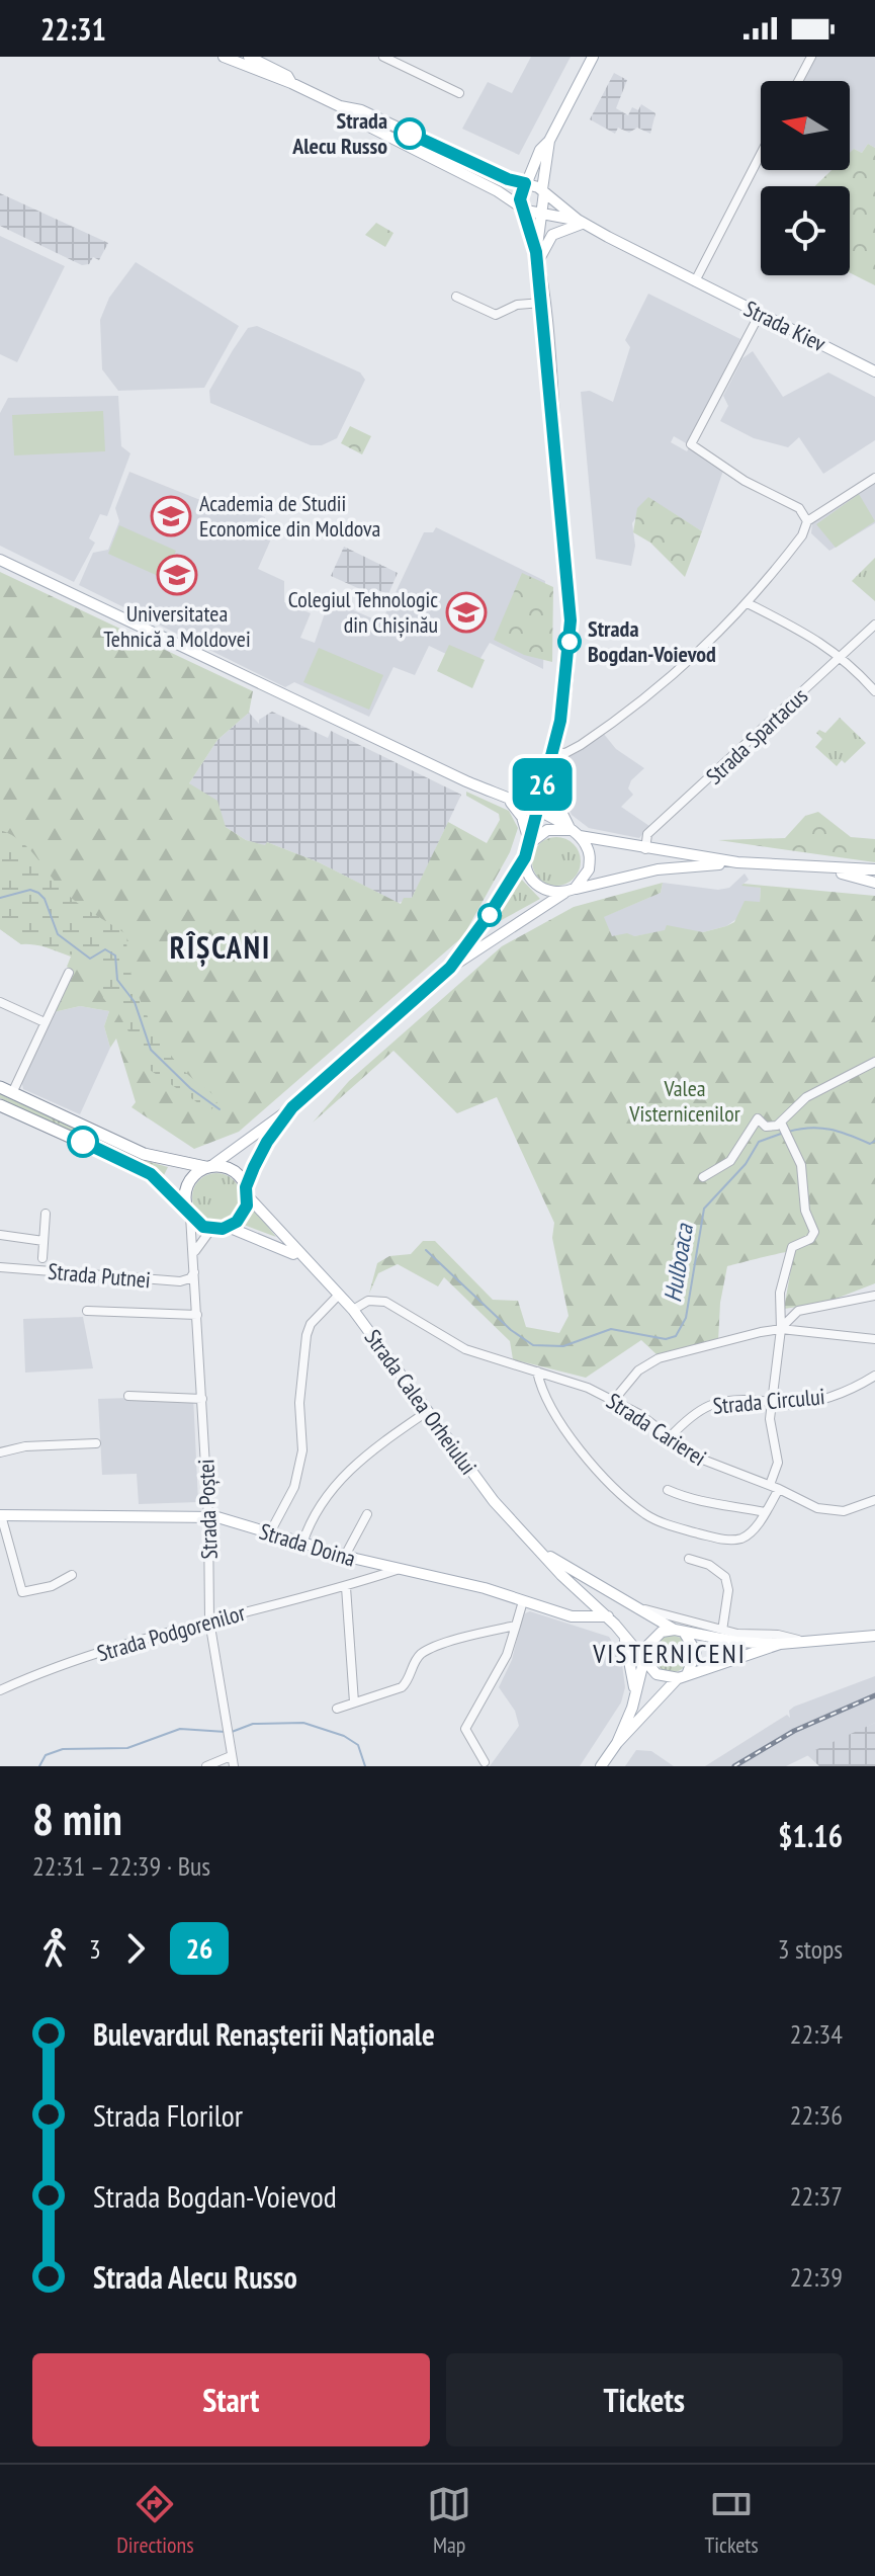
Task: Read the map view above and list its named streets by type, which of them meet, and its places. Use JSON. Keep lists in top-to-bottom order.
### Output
{
  "streets": {
    "main road": ["Strada Kiev", "Strada Calea Orheiului", "Strada Doina"],
    "street": [
      "Strada Spartacus",
      "Strada Putnei",
      "Strada Circului",
      "Strada Carierei",
      "Strada Poștei",
      "Strada Podgorenilor"
    ]
  },
  "crossings": [
    ["Strada Putnei", "Strada Poștei"],
    ["Strada Circului", "Strada Carierei"],
    ["Strada Calea Orheiului", "Strada Carierei"],
    ["Strada Calea Orheiului", "Strada Poștei"],
    ["Strada Calea Orheiului", "Strada Doina"],
    ["Strada Poștei", "Strada Doina"],
    ["Strada Poștei", "Strada Podgorenilor"],
    ["Strada Doina", "Strada Podgorenilor"]
  ],
  "districts": ["RÎȘCANI", "VISTERNICENI"],
  "water": ["Hulboaca"],
  "parks": ["Valea Visternicenilor"],
  "places": {
    "other": ["Strada Alecu Russo", "Strada Bogdan-Voievod"],
    "school or university": ["Academia de Studii Economice din Moldova", "Universitatea Tehnică a Moldovei", "Colegiul Tehnologic din Chișinău"]
  },
  "lines": ["bus line 26"],
  "north": "left",
  "page": {
    "status": "22:31",
    "on_map": "26",
    "heading": ["8 min", "22:31 – 22:39 · Bus", "$1.16"],
    "legs": ["3", "26", "3 stops"],
    "list": [
      {
        "name": "Bulevardul Renașterii Naționale",
        "value": "22:34"
      },
      {
        "name": "Strada Florilor",
        "value": "22:36"
      },
      {
        "name": "Strada Bogdan-Voievod",
        "value": "22:37"
      },
      {
        "name": "Strada Alecu Russo",
        "value": "22:39"
      }
    ],
    "buttons": ["Start", "Tickets"],
    "tabs": ["Directions", "Map", "Tickets"]
  }
}
